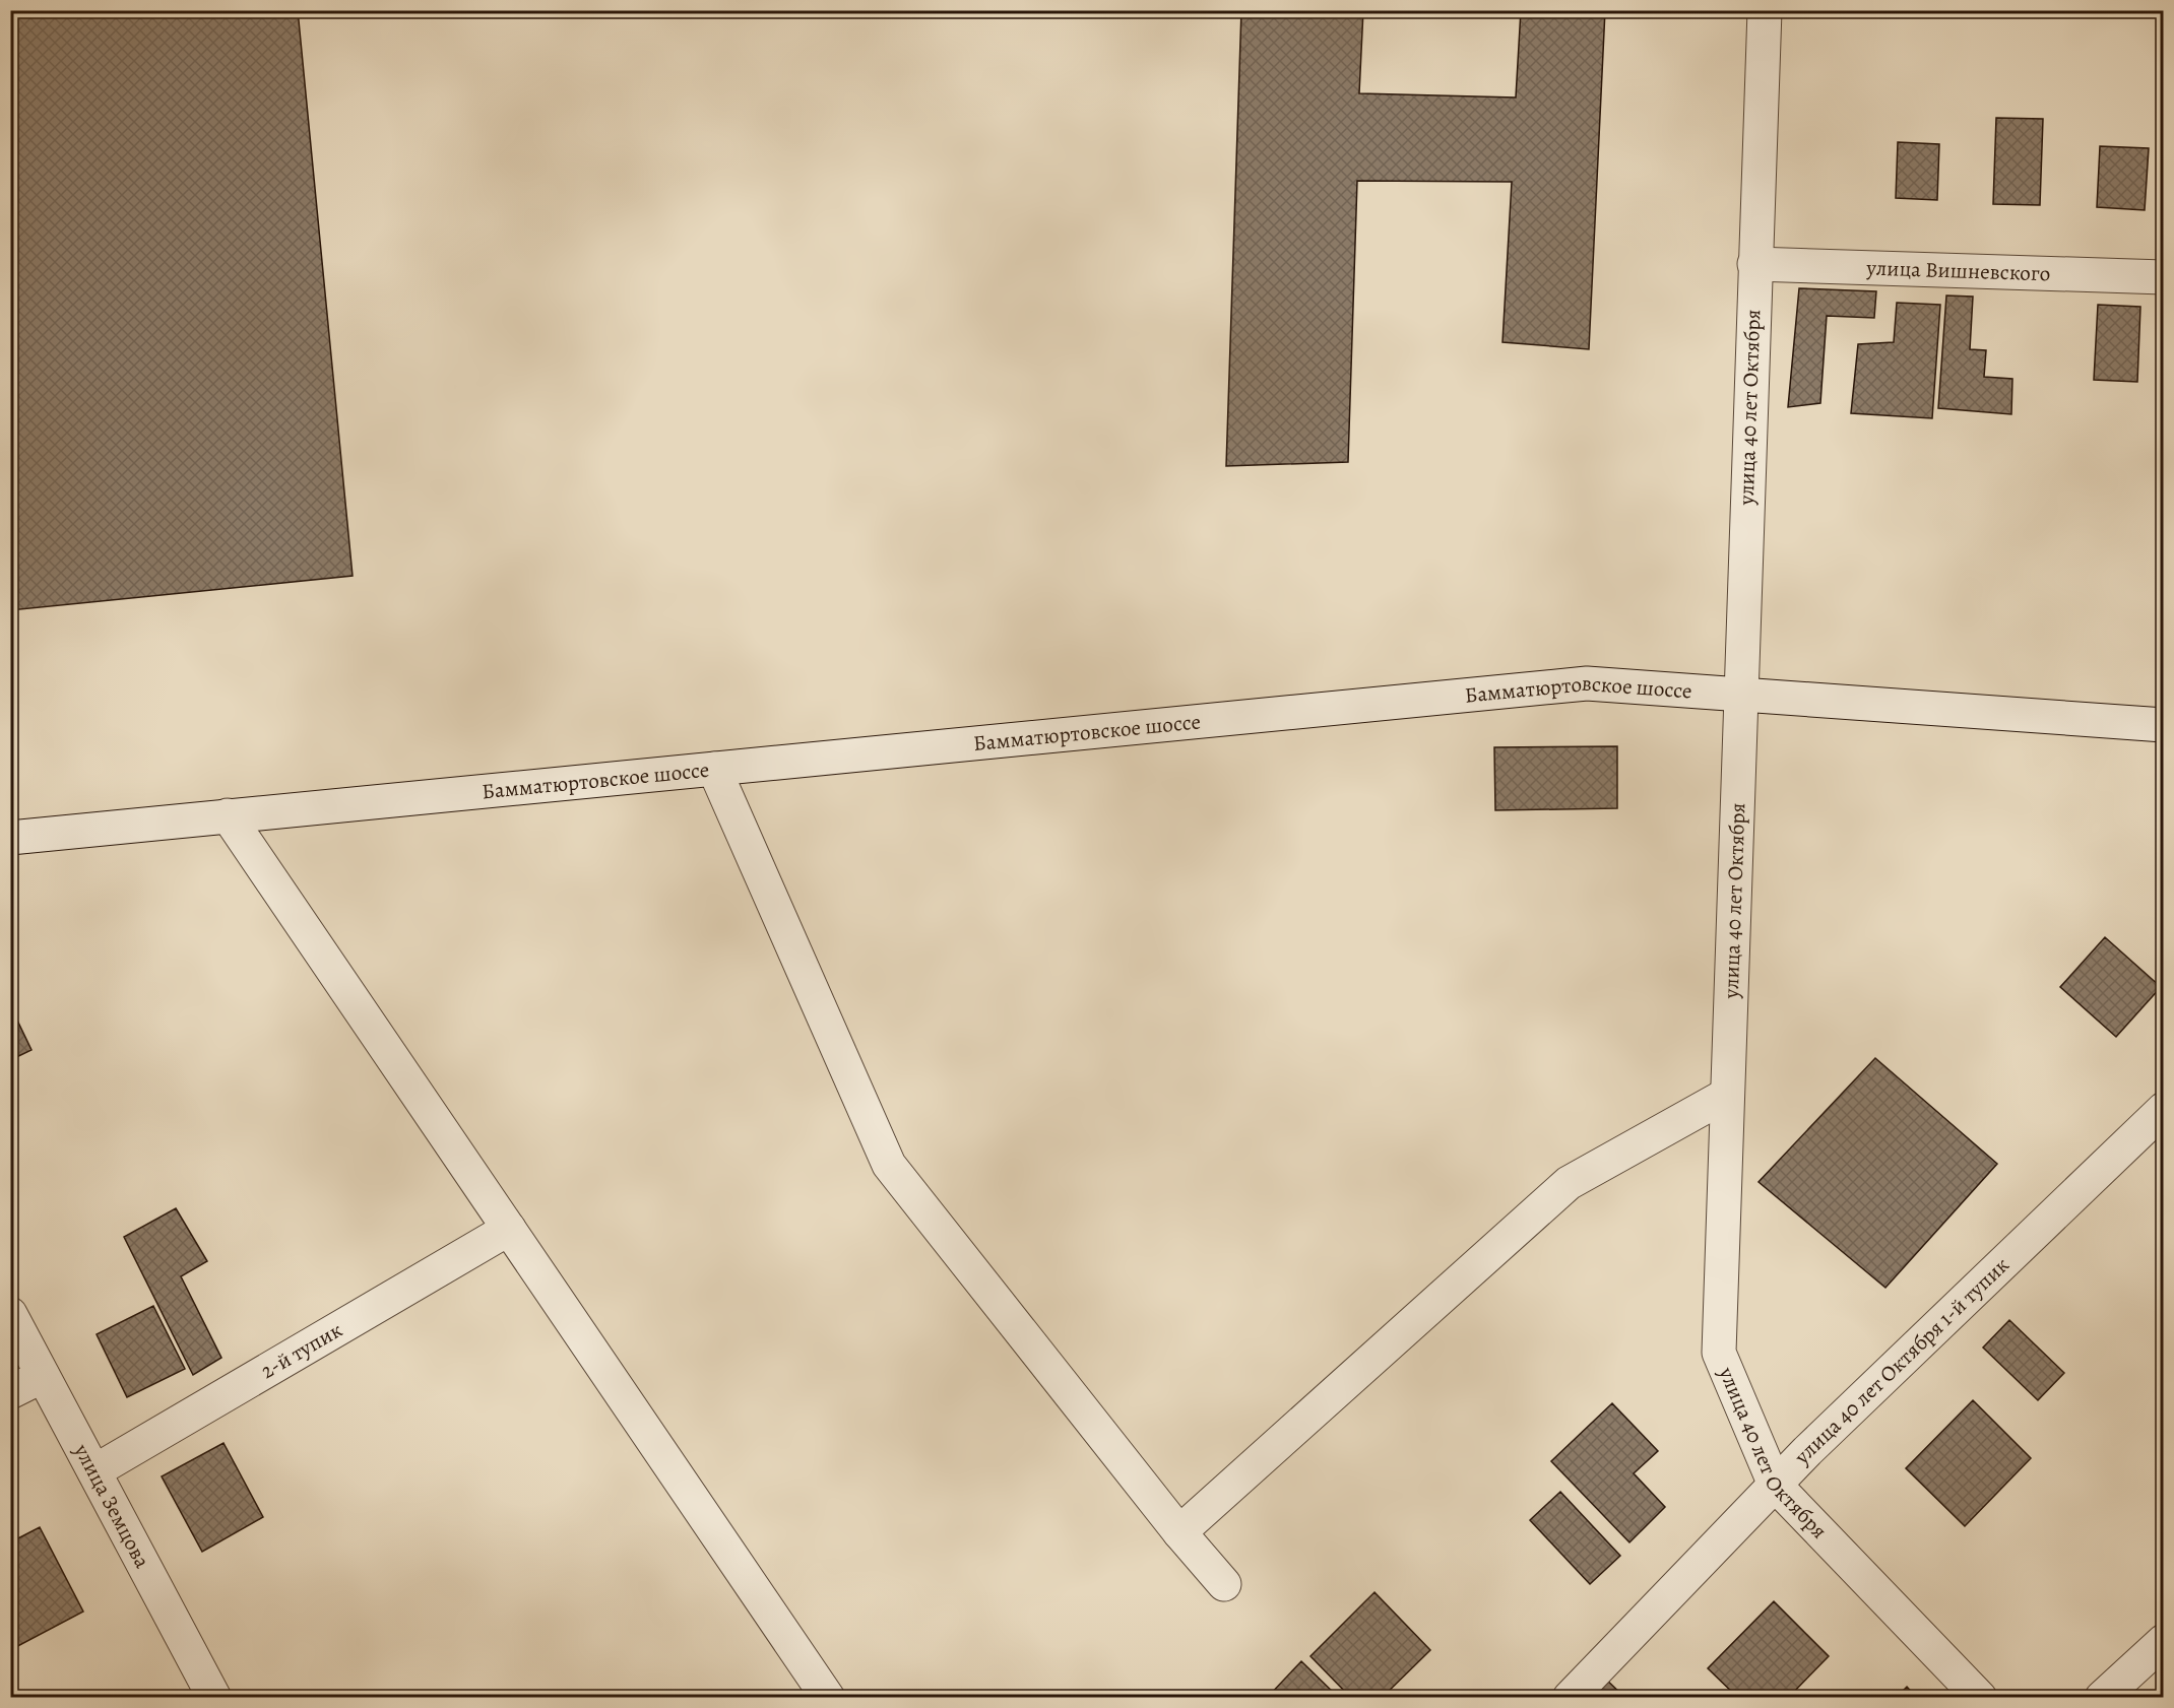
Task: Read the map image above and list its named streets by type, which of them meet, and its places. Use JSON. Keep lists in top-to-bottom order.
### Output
{
  "streets": {
    "street": [
      "улица Вишневского",
      "улица 40 лет Октября",
      "Бамматюртовское шоссе",
      "2-й тупик",
      "улица 40 лет Октября 1-й тупик",
      "улица Земцова"
    ]
  },
  "crossings": [
    ["улица Вишневского", "улица 40 лет Октября"],
    ["улица 40 лет Октября", "Бамматюртовское шоссе"],
    ["улица 40 лет Октября", "улица 40 лет Октября 1-й тупик"],
    ["2-й тупик", "улица Земцова"]
  ]
}
